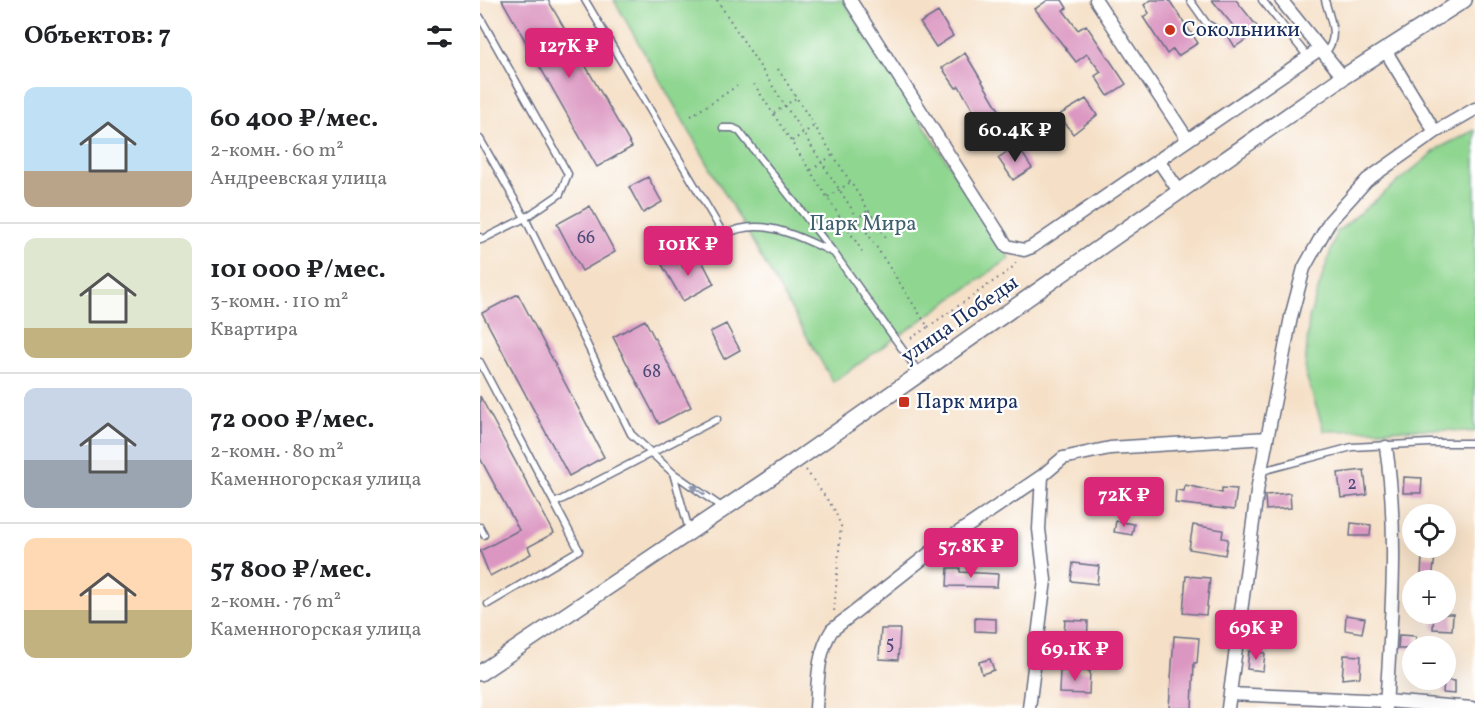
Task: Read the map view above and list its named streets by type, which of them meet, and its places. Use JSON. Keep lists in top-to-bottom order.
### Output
{
  "streets": {
    "street": ["улица Победы"]
  },
  "parks": ["Парк Мира"],
  "places": {
    "other": ["Сокольники"],
    "transit": ["Парк мира"]
  },
  "house_numbers": [
    "66",
    "68",
    "2",
    "5"
  ],
  "page": {
    "heading": "Объектов: 7",
    "price": [
      "127K ₽",
      "60.4K ₽",
      "101K ₽",
      "72K ₽",
      "57.8K ₽",
      "69K ₽",
      "69.1K ₽"
    ],
    "list": [
      {
        "name": "60 400 ₽/мес.",
        "note": "2-комн. · 60 m² · Андреевская улица"
      },
      {
        "name": "101 000 ₽/мес.",
        "note": "3-комн. · 110 m² · Квартира"
      },
      {
        "name": "72 000 ₽/мес.",
        "note": "2-комн. · 80 m² · Каменногорская улица"
      },
      {
        "name": "57 800 ₽/мес.",
        "note": "2-комн. · 76 m² · Каменногорская улица"
      }
    ],
    "map_buttons": ["+", "−"]
  }
}
